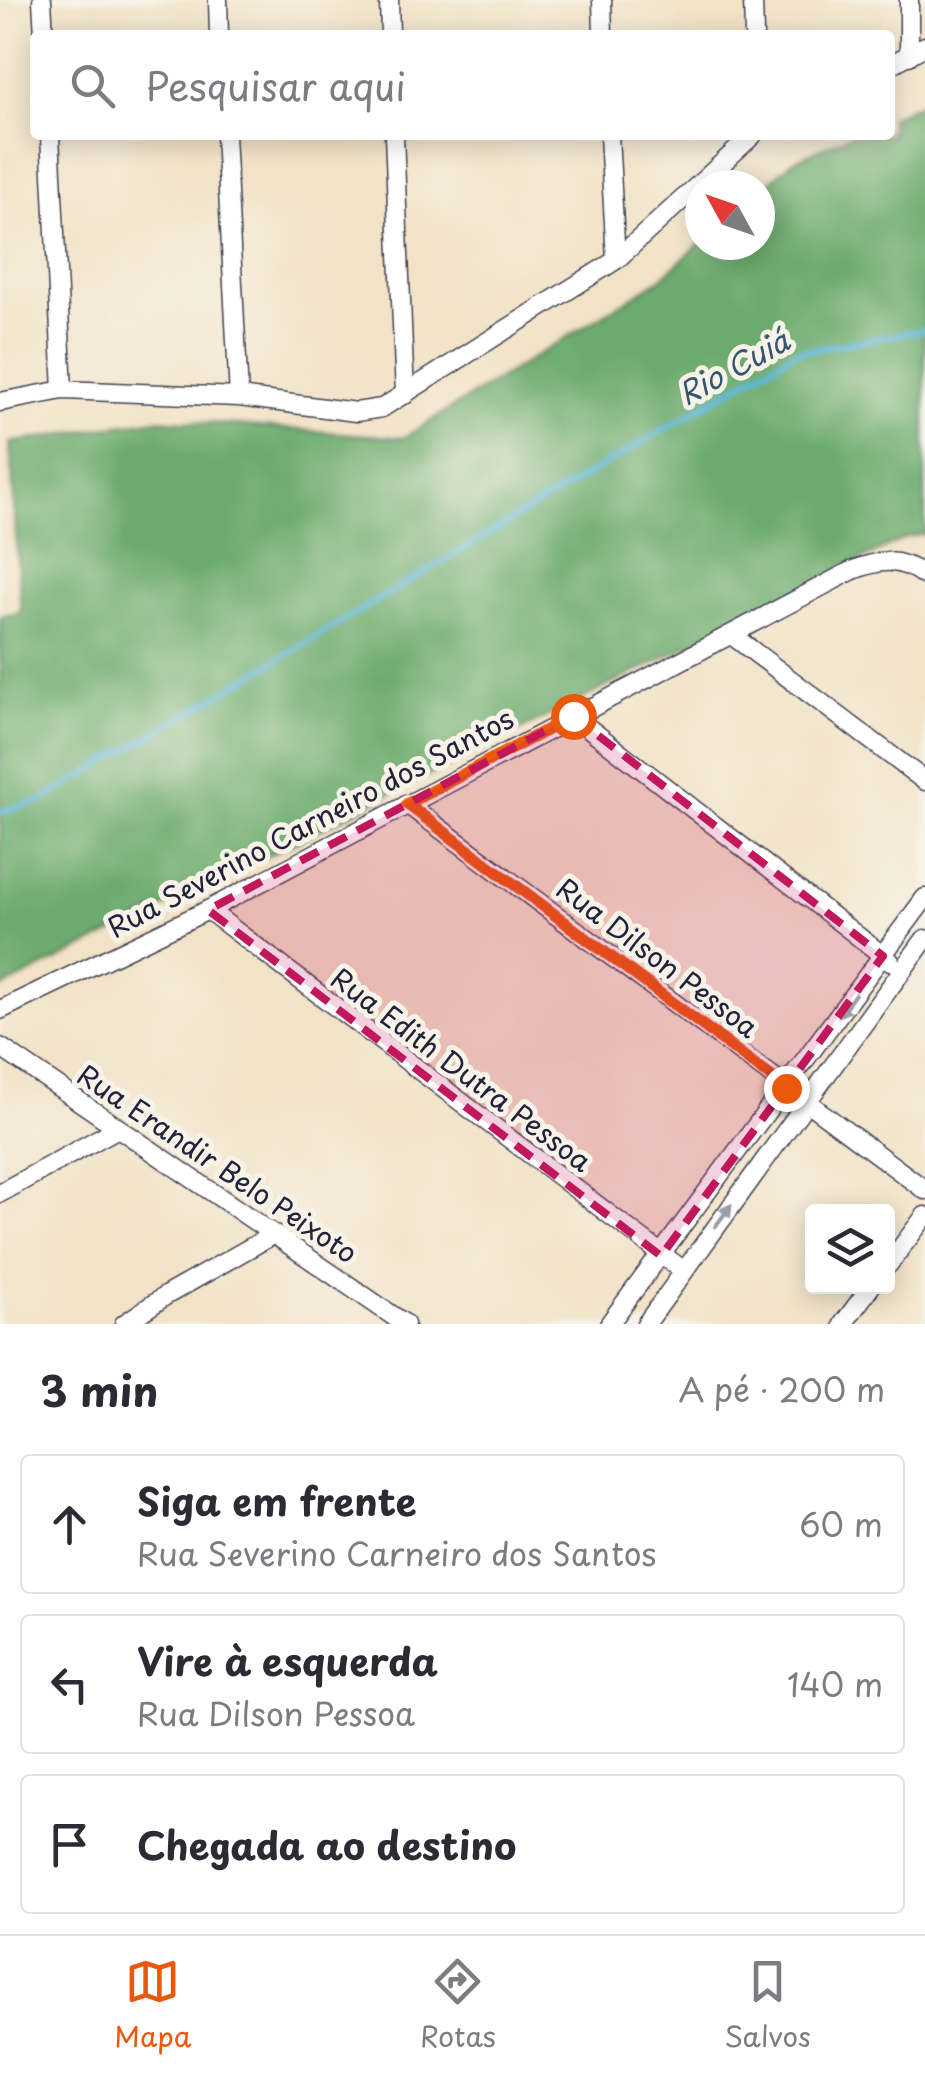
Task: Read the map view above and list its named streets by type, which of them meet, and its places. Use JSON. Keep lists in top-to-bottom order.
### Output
{
  "streets": {
    "street": [
      "Rua Severino Carneiro dos Santos",
      "Rua Dilson Pessoa",
      "Rua Edith Dutra Pessoa",
      "Rua Erandir Belo Peixoto"
    ]
  },
  "crossings": [
    ["Rua Severino Carneiro dos Santos", "Rua Dilson Pessoa"],
    ["Rua Severino Carneiro dos Santos", "Rua Edith Dutra Pessoa"]
  ],
  "water": ["Rio Cuiá"],
  "north": "top left",
  "page": {
    "search": "Pesquisar aqui",
    "heading": ["3 min", "A pé · 200 m"],
    "list": [
      ["Siga em frente", "Rua Severino Carneiro dos Santos", "60 m"],
      ["Vire à esquerda", "Rua Dilson Pessoa", "140 m"],
      "Chegada ao destino"
    ],
    "nav": ["Mapa", "Rotas", "Salvos"]
  }
}
